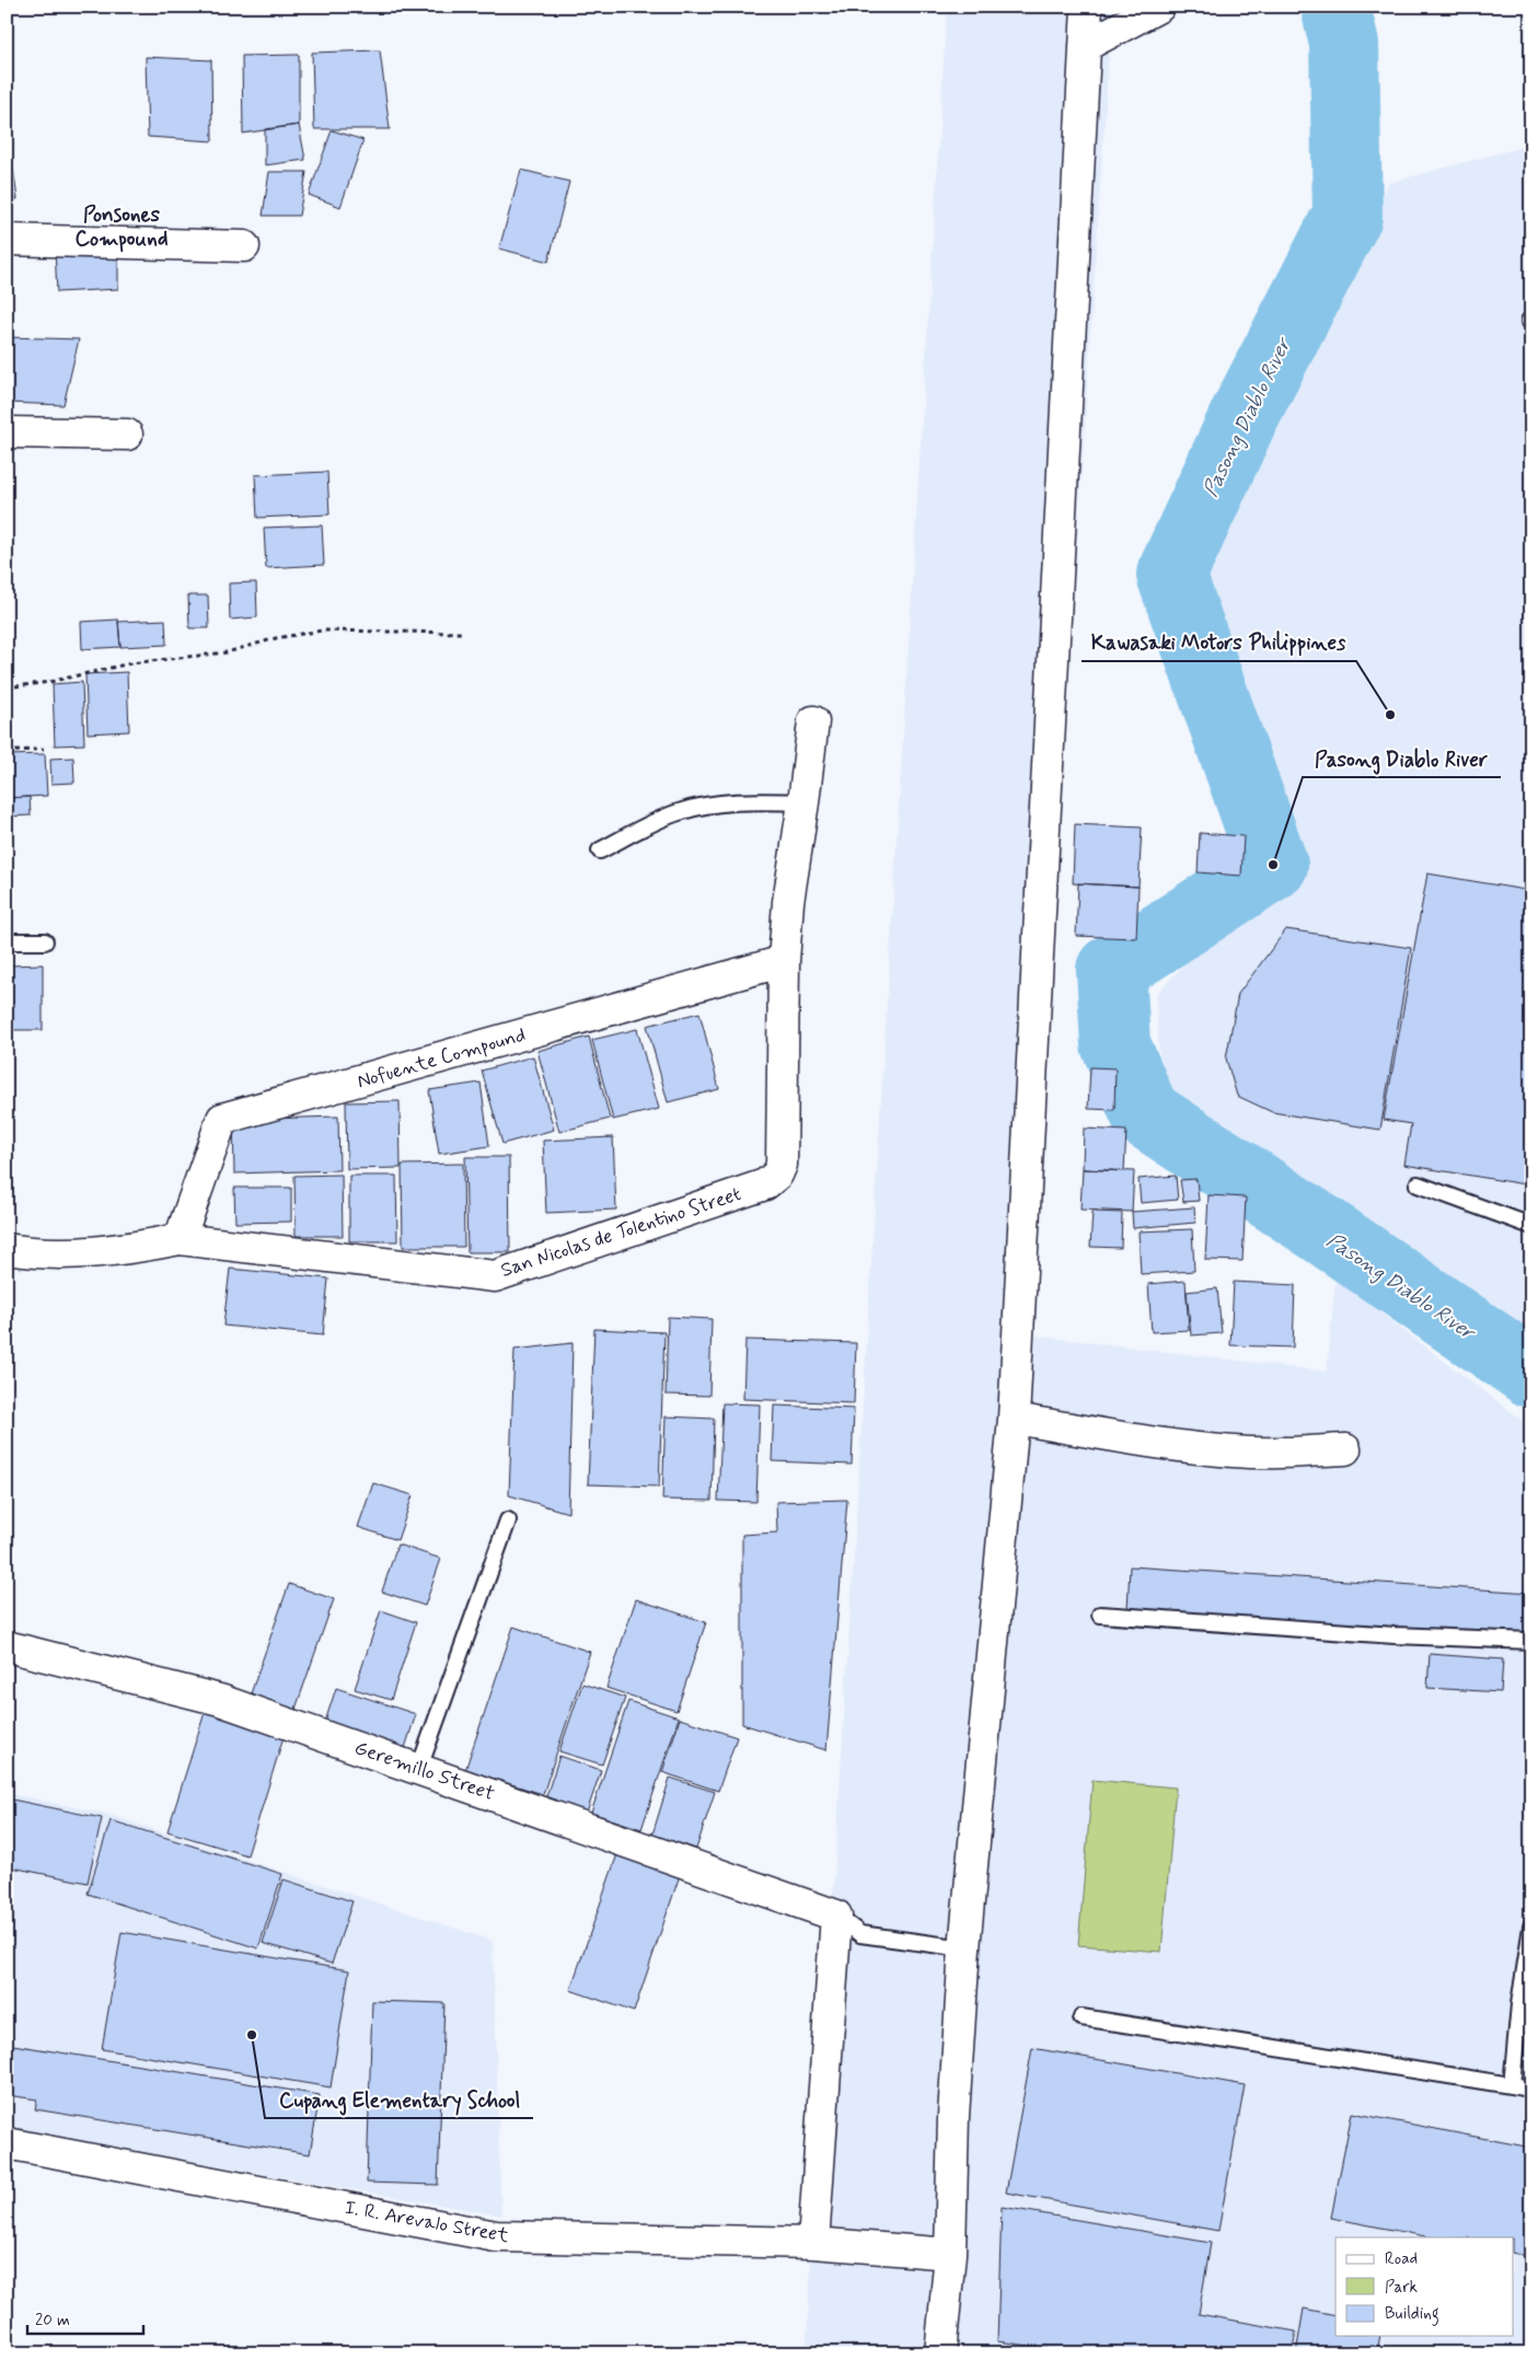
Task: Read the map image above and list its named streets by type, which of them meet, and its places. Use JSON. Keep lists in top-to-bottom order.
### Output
{
  "streets": {
    "street": [
      "Nofuente Compound",
      "San Nicolas de Tolentino Street",
      "Geremillo Street",
      "I. R. Arevalo Street"
    ]
  },
  "crossings": [
    ["Nofuente Compound", "San Nicolas de Tolentino Street"]
  ],
  "districts": ["Ponsones Compound"],
  "water": ["Pasong Diablo River"],
  "places": ["Kawasaki Motors Philippines", "Pasong Diablo River", "Cupang Elementary School"],
  "legend": ["Road", "Park", "Building"],
  "scale_bar": "20 m"
}
